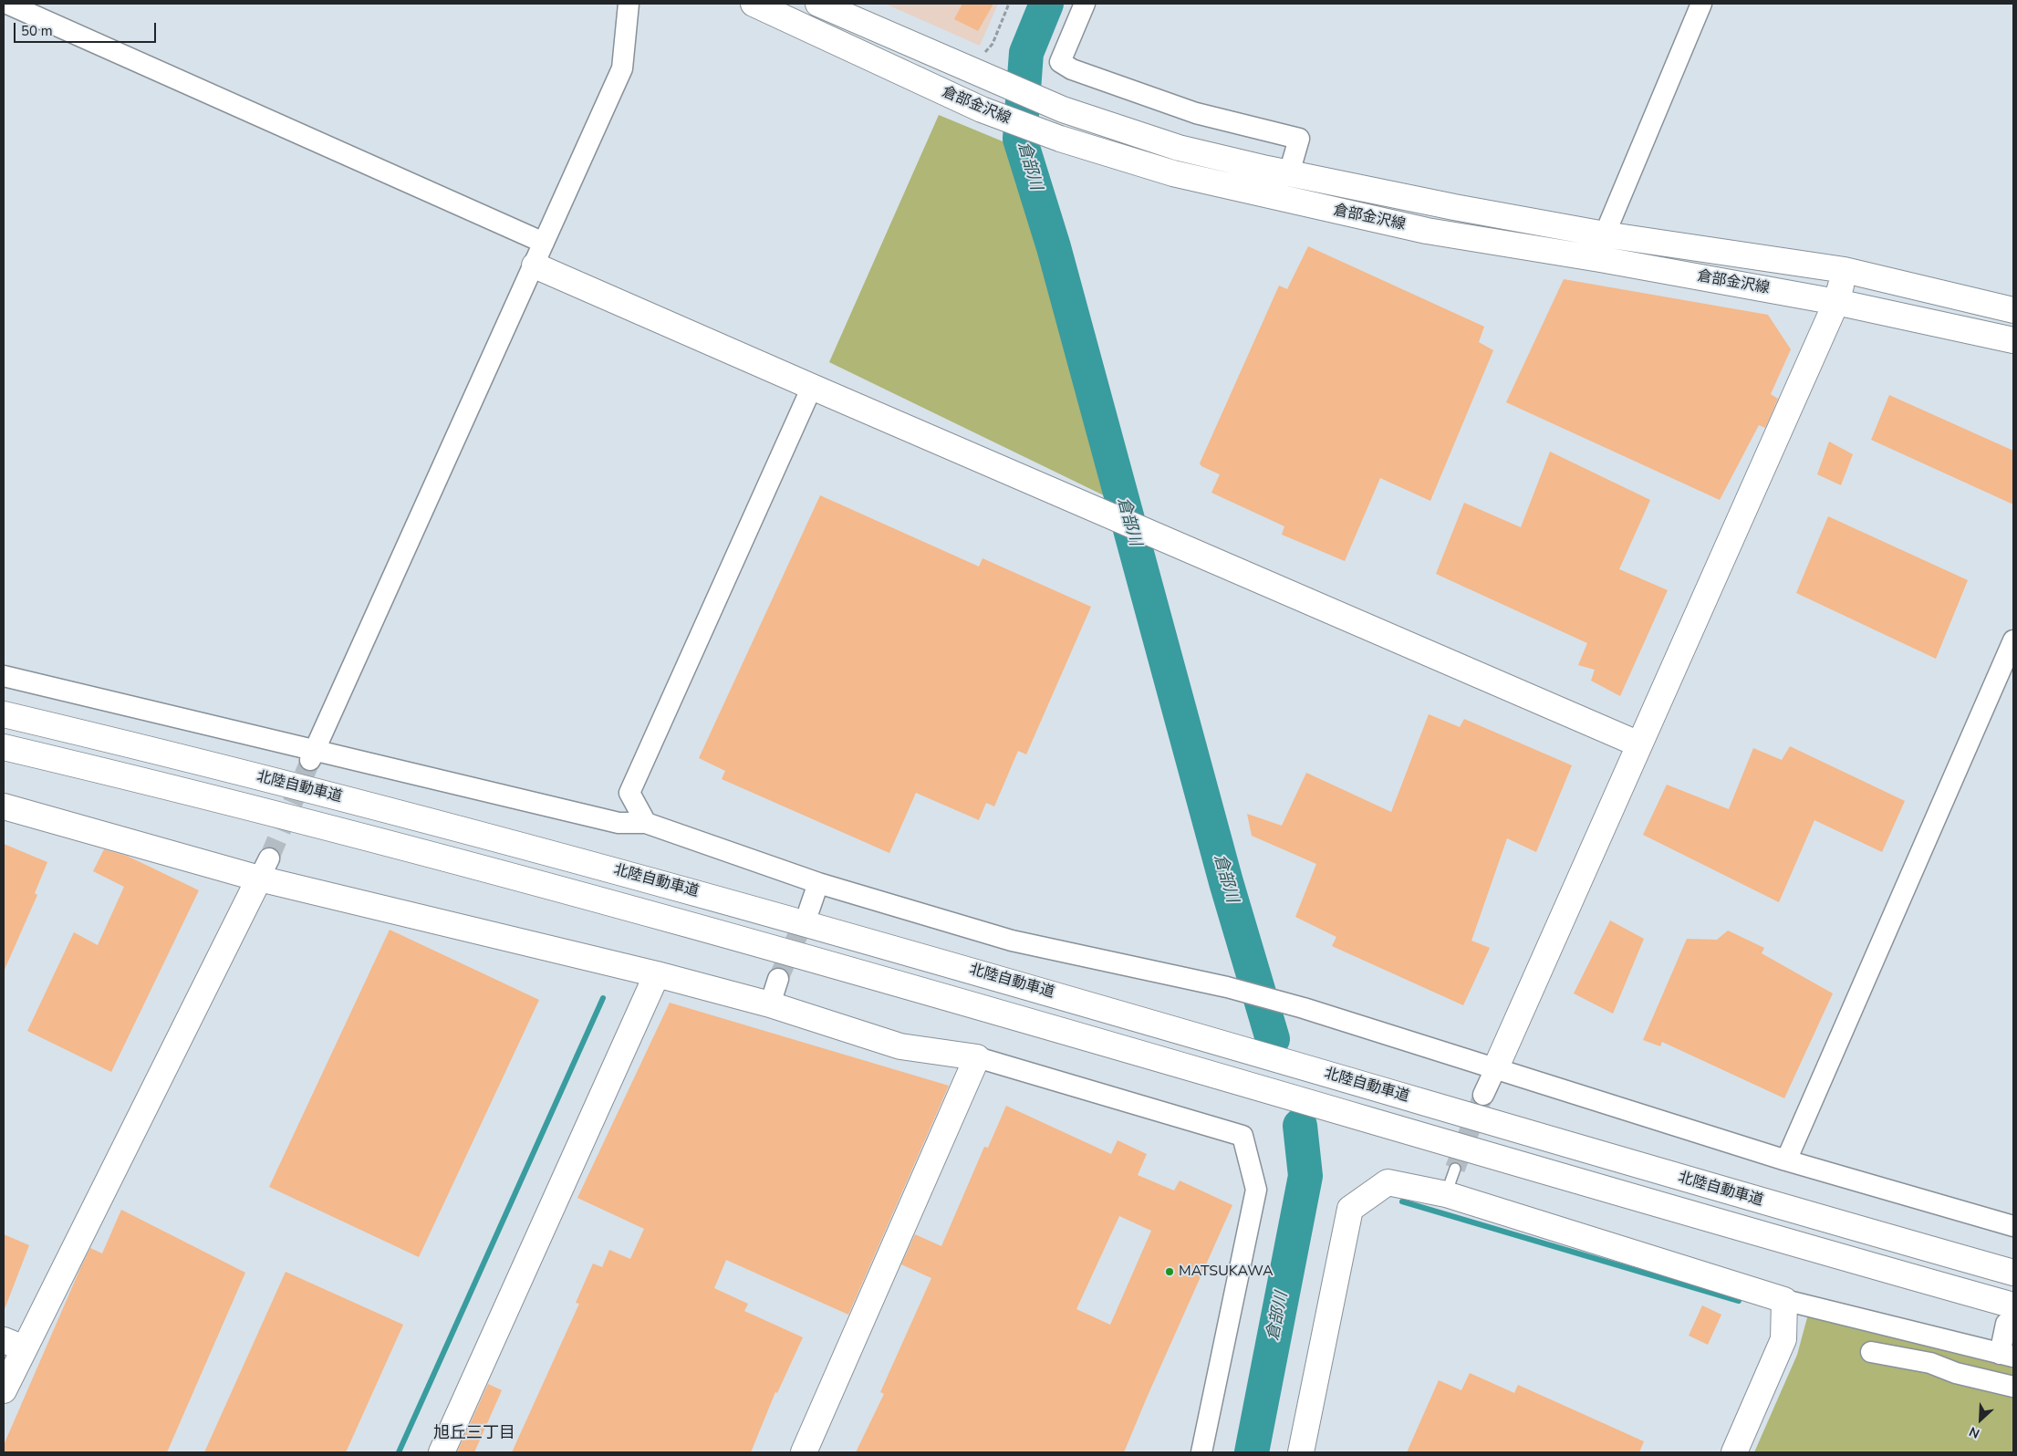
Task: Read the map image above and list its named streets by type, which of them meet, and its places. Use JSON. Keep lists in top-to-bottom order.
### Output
{
  "streets": {
    "main road": ["倉部金沢線", "北陸自動車道"]
  },
  "districts": ["旭丘三丁目"],
  "water": ["倉部川"],
  "places": ["MATSUKAWA"],
  "scale_bar": "50 m",
  "north": "bottom left"
}
